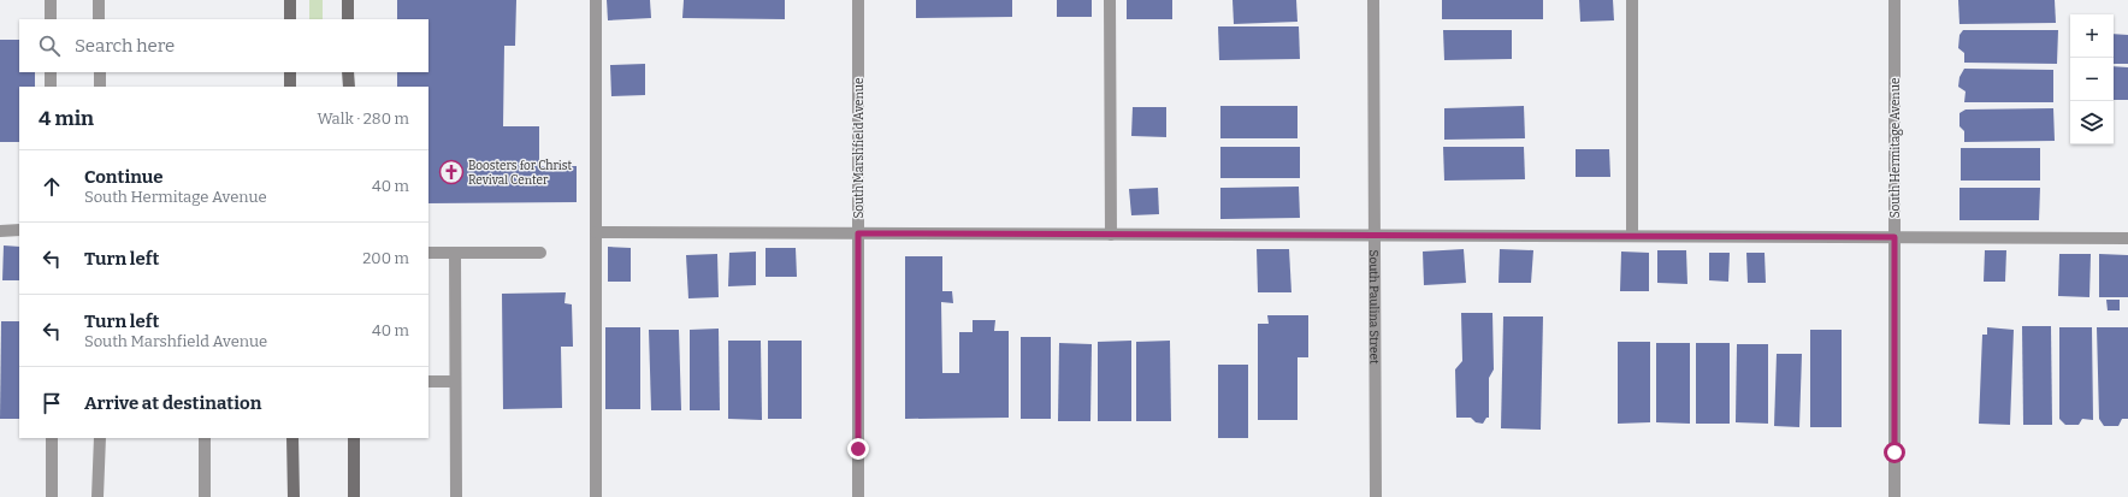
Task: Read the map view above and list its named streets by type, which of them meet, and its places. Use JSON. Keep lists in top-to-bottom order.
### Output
{
  "streets": {
    "street": ["South Marshfield Avenue", "South Hermitage Avenue", "South Paulina Street"]
  },
  "places": {
    "church": ["Boosters for Christ Revival Center"]
  },
  "page": {
    "map_buttons": ["+", "−"],
    "search": "Search here",
    "heading": ["4 min", "Walk · 280 m"],
    "list": [
      ["Continue", "South Hermitage Avenue", "40 m"],
      ["Turn left", "200 m"],
      ["Turn left", "South Marshfield Avenue", "40 m"],
      "Arrive at destination"
    ]
  }
}
